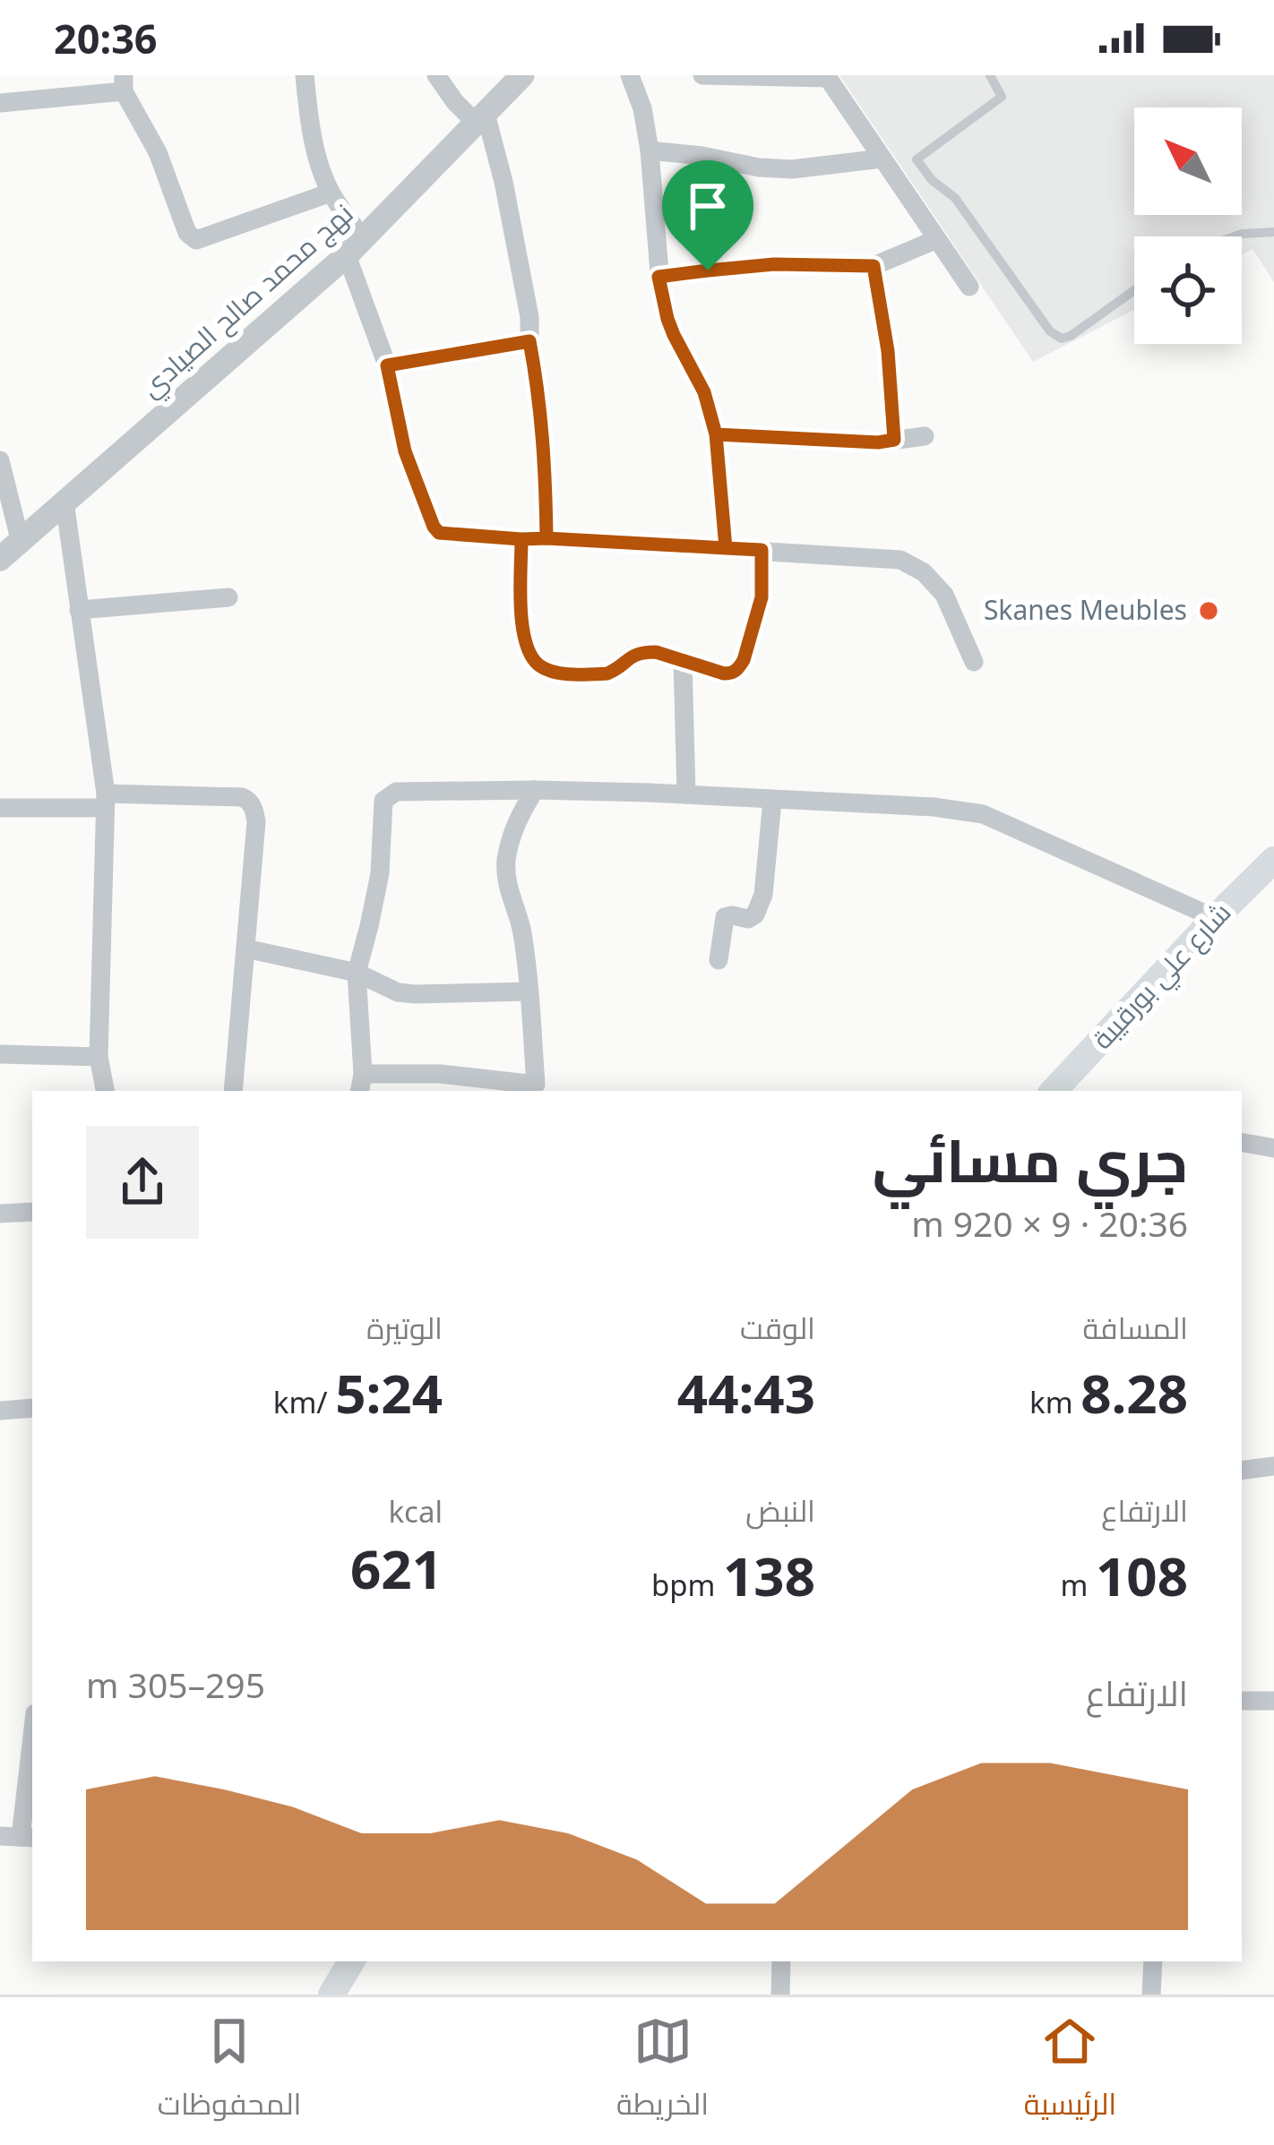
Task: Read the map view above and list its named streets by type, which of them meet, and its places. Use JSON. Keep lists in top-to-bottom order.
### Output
{
  "streets": {
    "main road": ["شارع علي بورقيبة"],
    "street": ["نهج محمد صالح الصيادي"]
  },
  "places": ["Skanes Meubles"],
  "north": "top left",
  "page": {
    "status": "20:36",
    "heading": ["جري مسائي", "20:36 · 9 × 920 m"],
    "stats": [
      ["المسافة", "8.28 km"],
      ["الوقت", "44:43"],
      ["الوتيرة", "5:24 /km"],
      ["الارتفاع", "108 m"],
      ["النبض", "138 bpm"],
      ["kcal", "621"]
    ],
    "chart": ["الارتفاع", "295–305 m"],
    "tabs": ["الرئيسية", "الخريطة", "المحفوظات"]
  }
}
